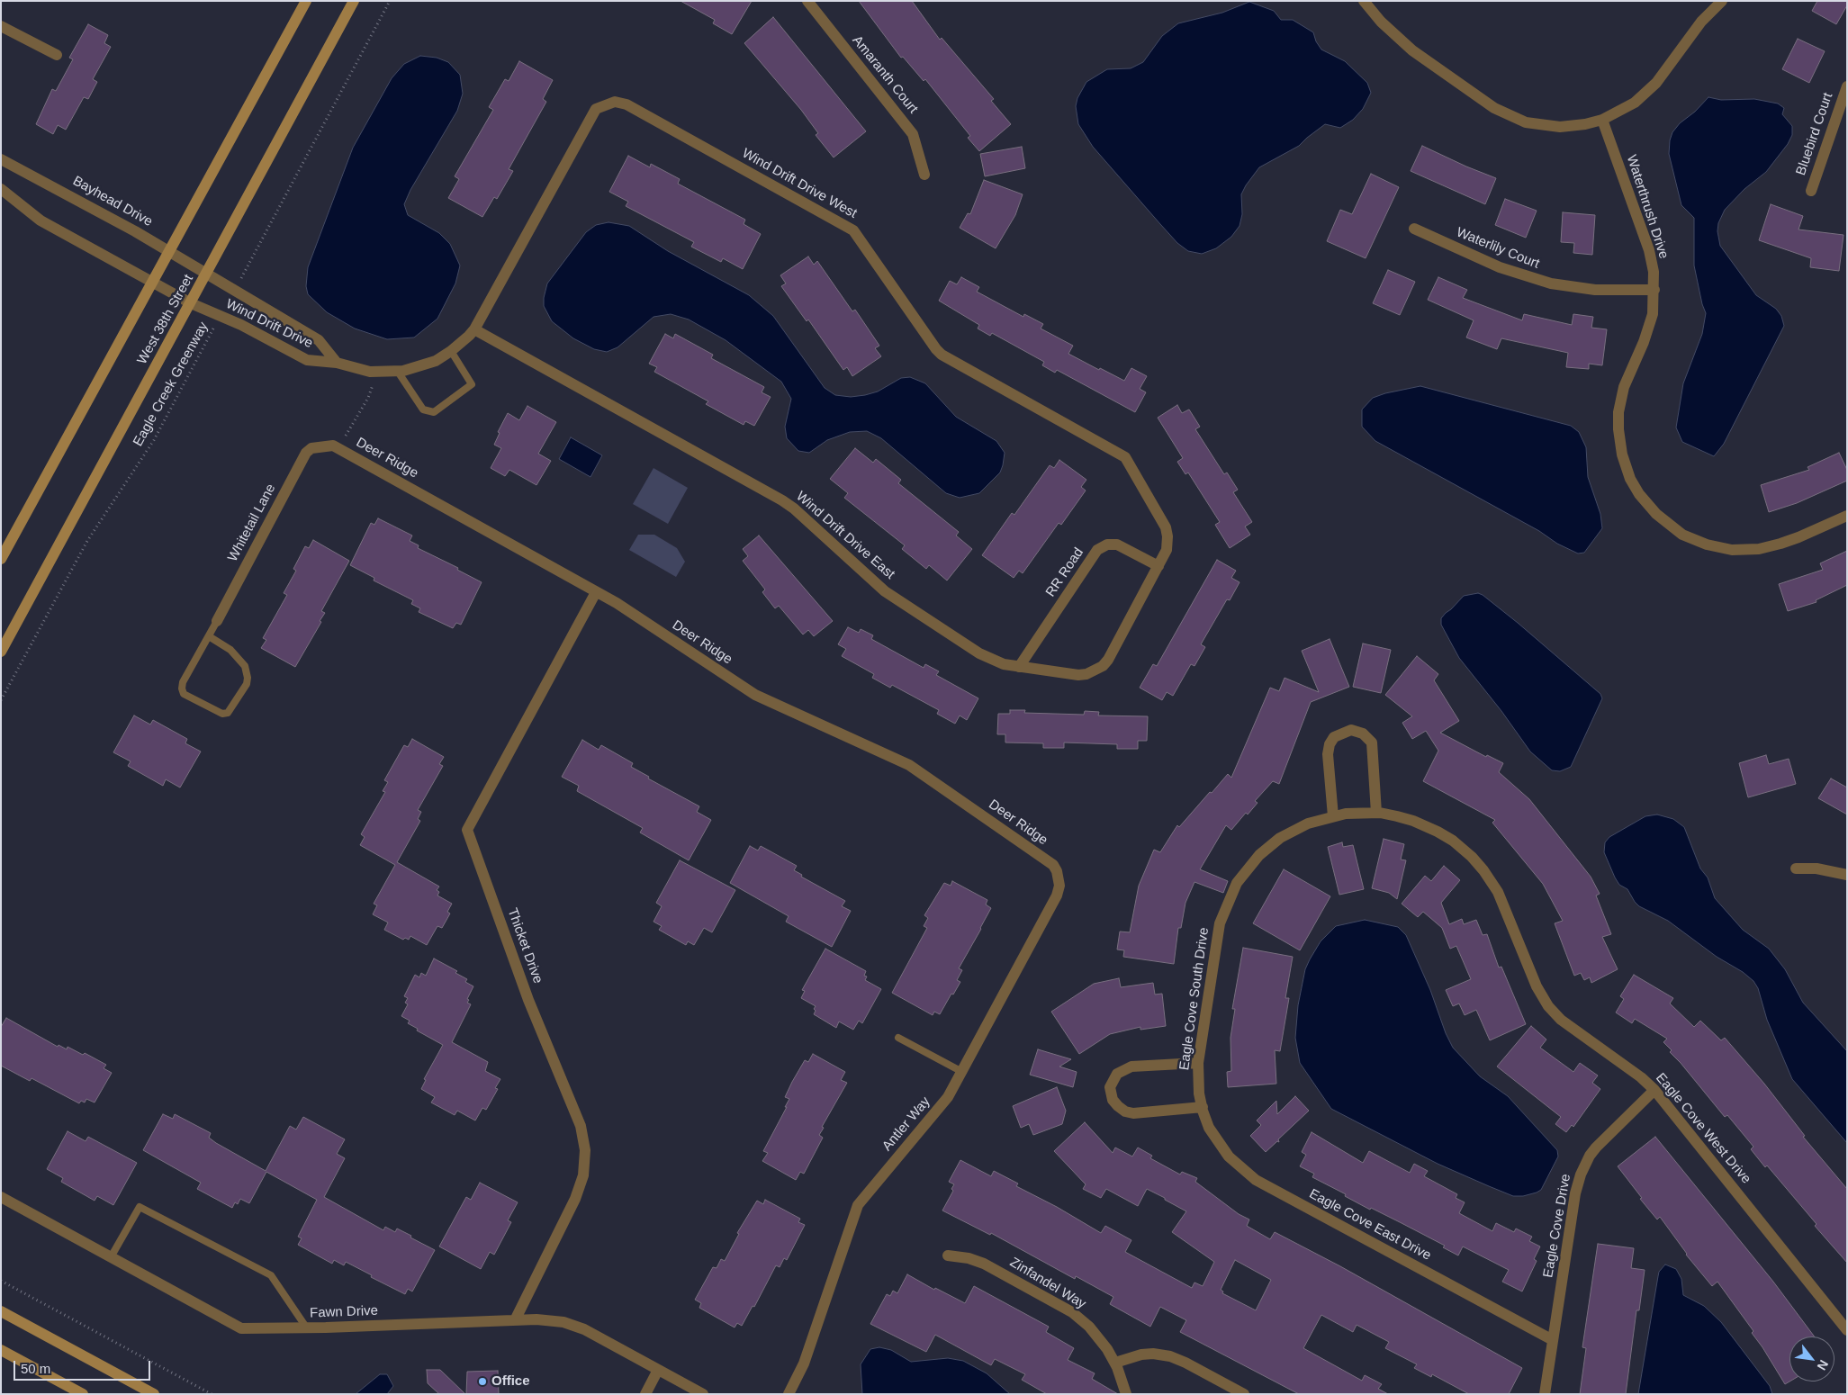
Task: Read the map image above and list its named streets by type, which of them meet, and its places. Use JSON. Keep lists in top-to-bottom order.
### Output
{
  "streets": {
    "main road": ["West 38th Street"],
    "street": [
      "Amaranth Court",
      "Bluebird Court",
      "Wind Drift Drive West",
      "Bayhead Drive",
      "Waterthrush Drive",
      "Waterlily Court",
      "Wind Drift Drive",
      "Deer Ridge",
      "Whitetail Lane",
      "Wind Drift Drive East",
      "RR Road",
      "Thicket Drive",
      "Eagle Cove South Drive",
      "Antler Way",
      "Eagle Cove West Drive",
      "Eagle Cove East Drive",
      "Eagle Cove Drive",
      "Zinfandel Way",
      "Fawn Drive"
    ],
    "path": ["Eagle Creek Greenway"]
  },
  "crossings": [
    ["Wind Drift Drive West", "Wind Drift Drive"],
    ["Wind Drift Drive West", "Wind Drift Drive East"],
    ["Wind Drift Drive West", "RR Road"],
    ["Bayhead Drive", "West 38th Street"],
    ["Bayhead Drive", "Wind Drift Drive"],
    ["Waterthrush Drive", "Waterlily Court"],
    ["West 38th Street", "Wind Drift Drive"],
    ["Wind Drift Drive", "Eagle Creek Greenway"],
    ["Wind Drift Drive", "Wind Drift Drive East"],
    ["Deer Ridge", "Whitetail Lane"],
    ["Deer Ridge", "Thicket Drive"],
    ["Deer Ridge", "Antler Way"],
    ["Wind Drift Drive East", "RR Road"],
    ["Thicket Drive", "Fawn Drive"],
    ["Eagle Cove South Drive", "Eagle Cove West Drive"],
    ["Eagle Cove South Drive", "Eagle Cove East Drive"],
    ["Eagle Cove West Drive", "Eagle Cove Drive"],
    ["Eagle Cove East Drive", "Eagle Cove Drive"]
  ],
  "places": ["Office"],
  "scale_bar": "50 m",
  "north": "bottom right"
}
